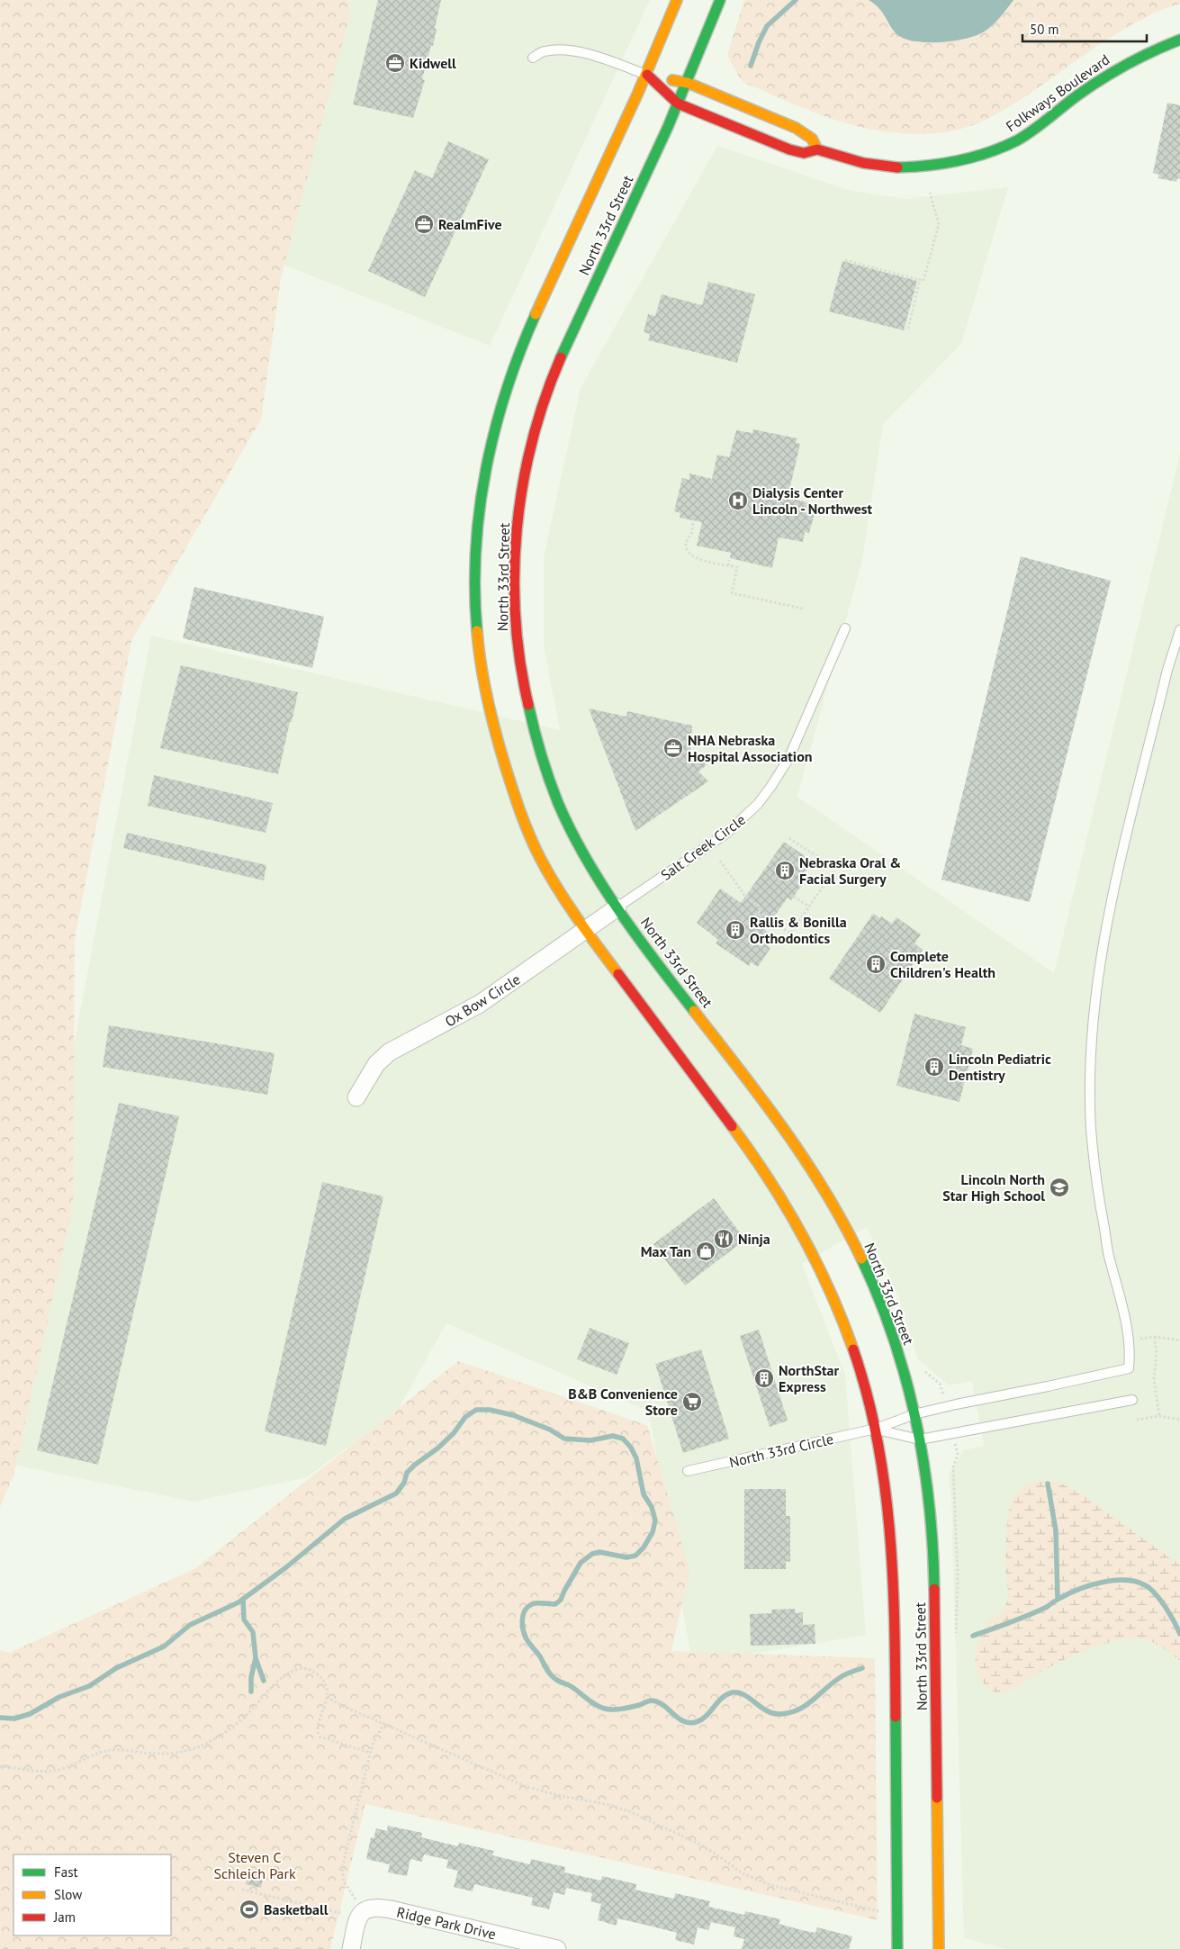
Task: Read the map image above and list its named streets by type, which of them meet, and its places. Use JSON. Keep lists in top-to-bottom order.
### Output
{
  "streets": {
    "main road": ["Folkways Boulevard", "North 33rd Street"],
    "street": ["Ox Bow Circle", "Ridge Park Drive"],
    "lane": ["Salt Creek Circle", "North 33rd Circle"]
  },
  "crossings": [
    ["Folkways Boulevard", "North 33rd Street"],
    ["North 33rd Street", "Salt Creek Circle"],
    ["North 33rd Street", "Ox Bow Circle"],
    ["North 33rd Street", "North 33rd Circle"],
    ["Salt Creek Circle", "Ox Bow Circle"]
  ],
  "parks": ["Steven C Schleich Park"],
  "places": {
    "office": ["Kidwell", "RealmFive", "NHA Nebraska Hospital Association"],
    "hospital": ["Dialysis Center Lincoln - Northwest"],
    "building": [
      "Nebraska Oral & Facial Surgery",
      "Rallis & Bonilla Orthodontics",
      "Complete Children's Health",
      "Lincoln Pediatric Dentistry",
      "NorthStar Express"
    ],
    "school or university": ["Lincoln North Star High School"],
    "restaurant": ["Ninja"],
    "shop": ["Max Tan"],
    "supermarket": ["B&B Convenience Store"],
    "sports": ["Basketball"]
  },
  "legend": ["Fast", "Slow", "Jam"],
  "scale_bar": "50 m"
}
